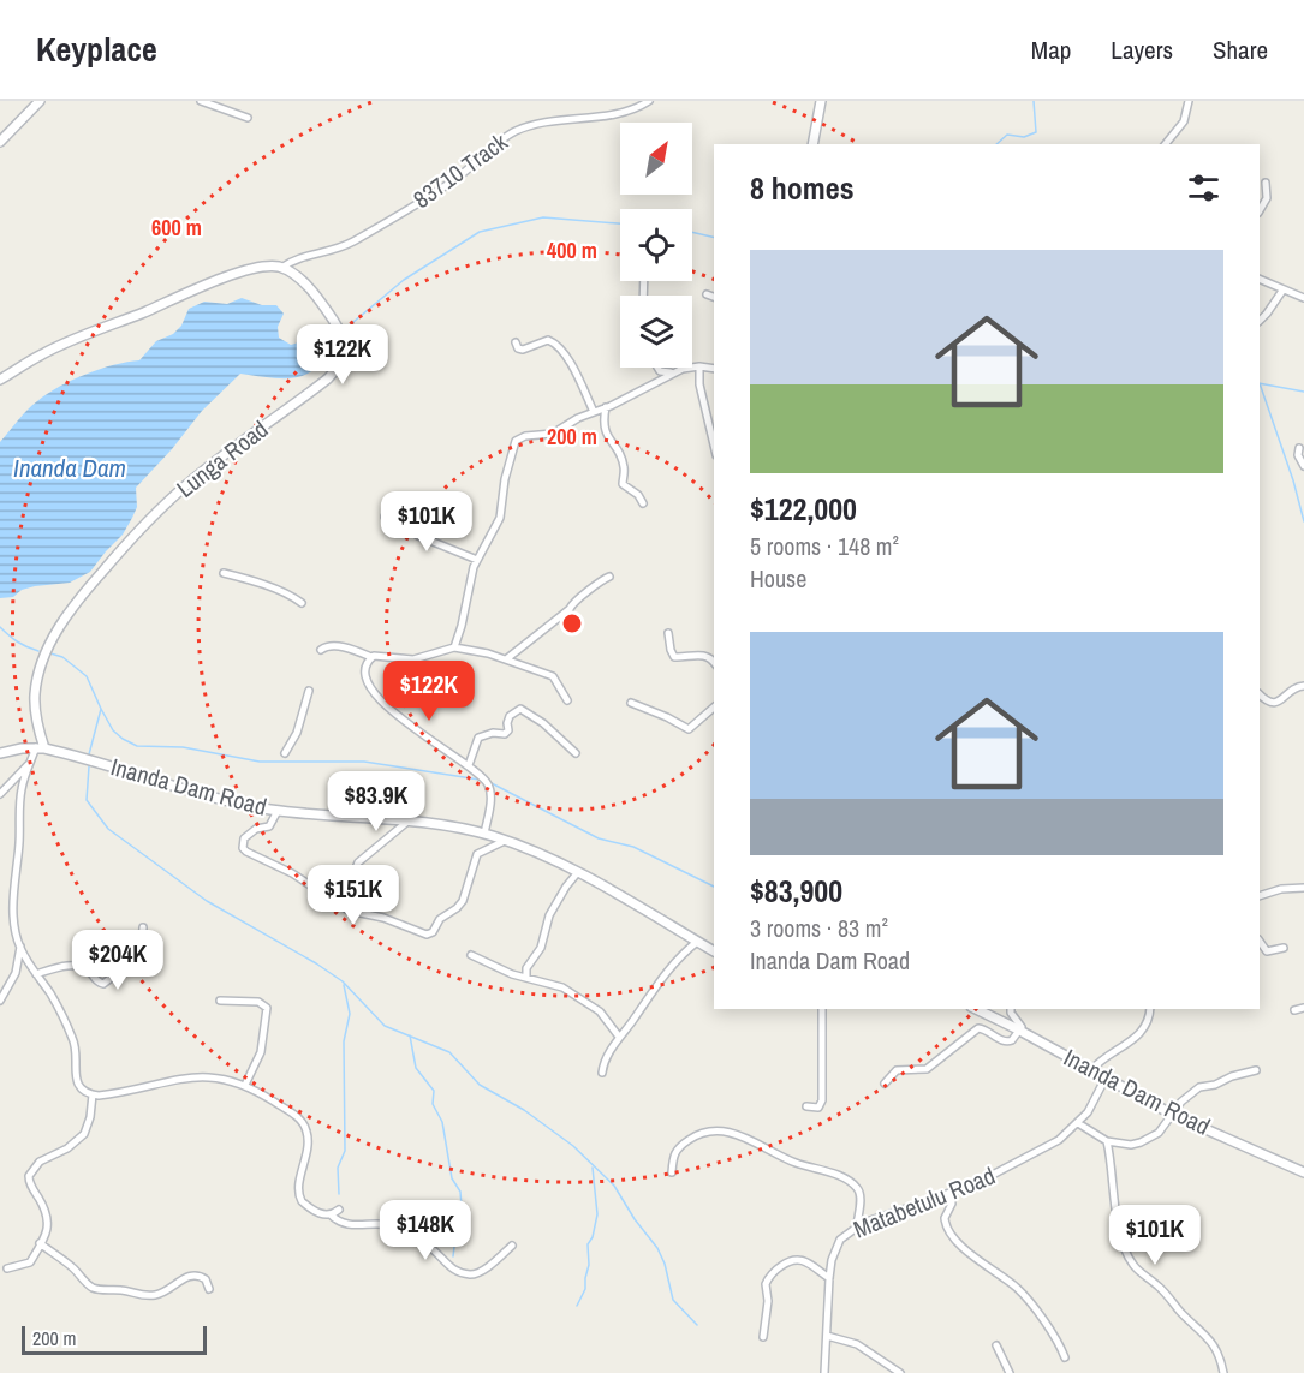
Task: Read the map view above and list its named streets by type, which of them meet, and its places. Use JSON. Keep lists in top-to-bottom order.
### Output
{
  "streets": {
    "street": [
      "83710 Track",
      "Lunga Road",
      "Inanda Dam Road",
      "Matabetulu Road"
    ]
  },
  "crossings": [
    ["83710 Track", "Lunga Road"],
    ["Lunga Road", "Inanda Dam Road"],
    ["Inanda Dam Road", "Matabetulu Road"]
  ],
  "water": ["Inanda Dam"],
  "scale_bar": "200 m",
  "north": "top right",
  "page": {
    "header": "Keyplace",
    "nav": ["Map", "Layers", "Share"],
    "heading": "8 homes",
    "list": [
      {
        "name": "$122,000",
        "note": "5 rooms · 148 m² · House"
      },
      {
        "name": "$83,900",
        "note": "3 rooms · 83 m² · Inanda Dam Road"
      }
    ],
    "price": [
      "$122K",
      "$101K",
      "$122K",
      "$83.9K",
      "$151K",
      "$204K",
      "$148K",
      "$101K"
    ],
    "scale": "200 m"
  },
  "rings": ["600 m", "400 m", "200 m"]
}
